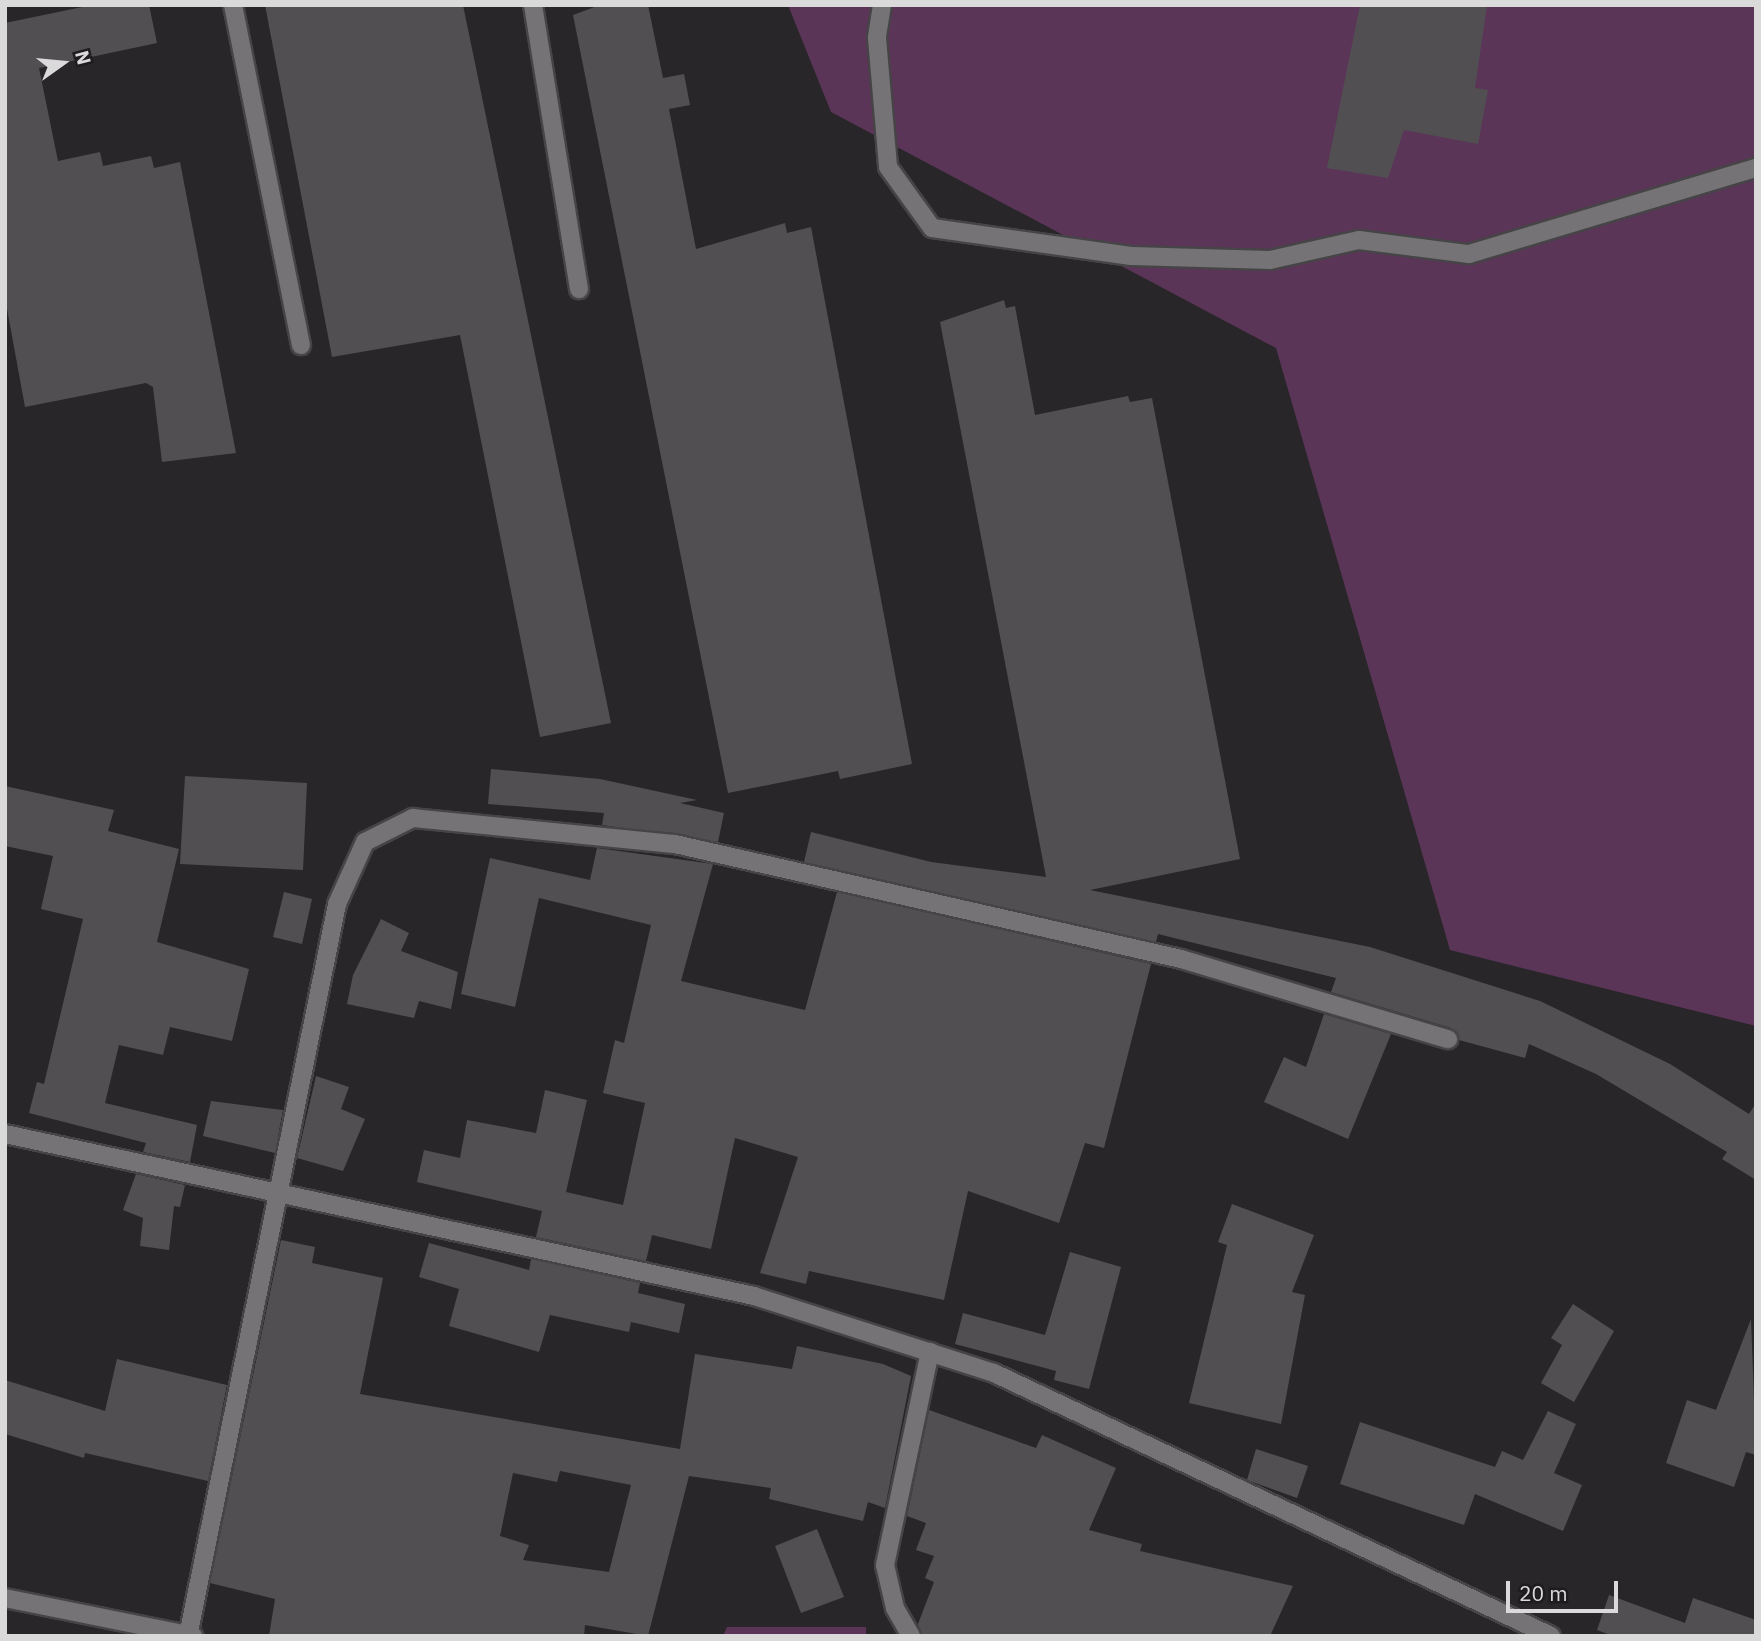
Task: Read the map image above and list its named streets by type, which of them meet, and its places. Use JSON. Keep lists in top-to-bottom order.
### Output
{
  "scale_bar": "20 m",
  "north": "right"
}
